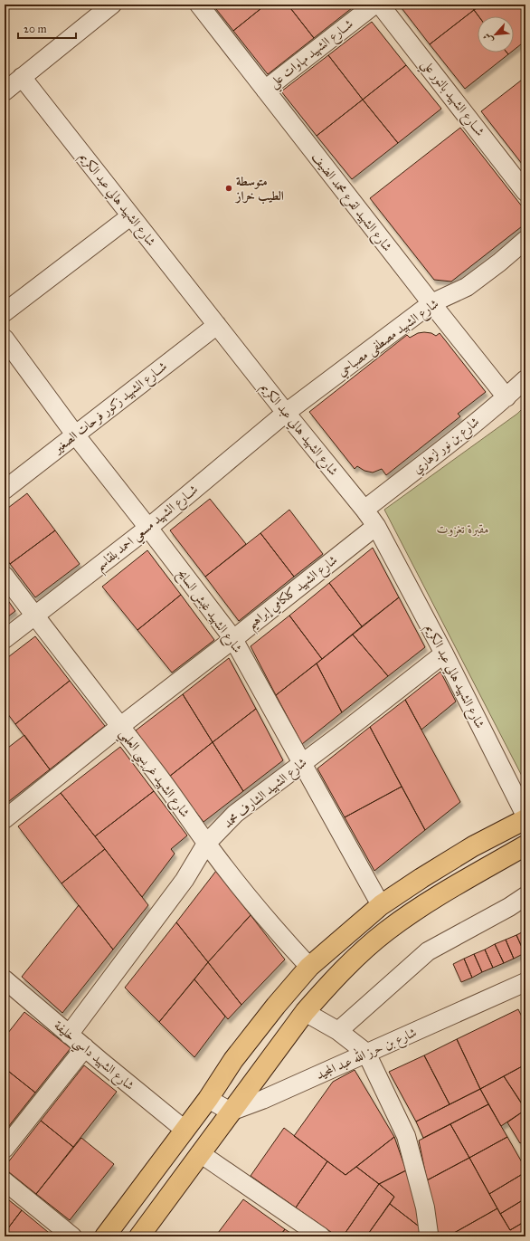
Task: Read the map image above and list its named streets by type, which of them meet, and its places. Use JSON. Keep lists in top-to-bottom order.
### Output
{
  "streets": {
    "street": [
      "شــارع الشهيد مهاوات علي",
      "شــارع الشهيد بالنور علي",
      "شارع الشهيد هالي عبد الكريم",
      "شارع الشهيد لقرع محمد الضيف",
      "شارع الشهيد مصطفى مصباحي",
      "شــارع الشهيد زكور فرحات الصغير",
      "شارع بن نور لزهاري",
      "شــارع الشهيد مسعي احمد بلقاسم",
      "شارع الشهيد كلكامي إبراهيم",
      "شارع الشهيد غبش السايح",
      "شارع الشهيد غريسي العلمي",
      "شارع الشهيد الشارف محمد",
      "شارع بن حرز الله عبد المجيد",
      "شارع الشهيد داسي خليفة"
    ]
  },
  "crossings": [
    ["شــارع الشهيد مهاوات علي", "شارع الشهيد لقرع محمد الضيف"],
    ["شارع الشهيد هالي عبد الكريم", "شارع الشهيد مصطفى مصباحي"],
    ["شارع الشهيد هالي عبد الكريم", "شــارع الشهيد زكور فرحات الصغير"],
    ["شارع الشهيد هالي عبد الكريم", "شارع بن نور لزهاري"],
    ["شارع الشهيد هالي عبد الكريم", "شــارع الشهيد مسعي احمد بلقاسم"],
    ["شارع الشهيد هالي عبد الكريم", "شارع الشهيد كلكامي إبراهيم"],
    ["شارع الشهيد هالي عبد الكريم", "شارع الشهيد الشارف محمد"],
    ["شارع الشهيد لقرع محمد الضيف", "شارع الشهيد مصطفى مصباحي"],
    ["شارع الشهيد لقرع محمد الضيف", "شارع بن نور لزهاري"],
    ["شارع الشهيد مصطفى مصباحي", "شــارع الشهيد مسعي احمد بلقاسم"],
    ["شــارع الشهيد زكور فرحات الصغير", "شارع الشهيد غبش السايح"],
    ["شــارع الشهيد مسعي احمد بلقاسم", "شارع الشهيد غبش السايح"],
    ["شــارع الشهيد مسعي احمد بلقاسم", "شارع الشهيد غريسي العلمي"],
    ["شارع الشهيد كلكامي إبراهيم", "شارع الشهيد غبش السايح"],
    ["شارع الشهيد كلكامي إبراهيم", "شارع الشهيد غريسي العلمي"],
    ["شارع الشهيد غبش السايح", "شارع الشهيد الشارف محمد"],
    ["شارع الشهيد غريسي العلمي", "شارع الشهيد الشارف محمد"],
    ["شارع الشهيد الشارف محمد", "شارع الشهيد داسي خليفة"]
  ],
  "parks": ["مقبرة تغزوت"],
  "places": ["متوسطة الطيب خراز"],
  "scale_bar": "20 m",
  "north": "bottom left"
}
